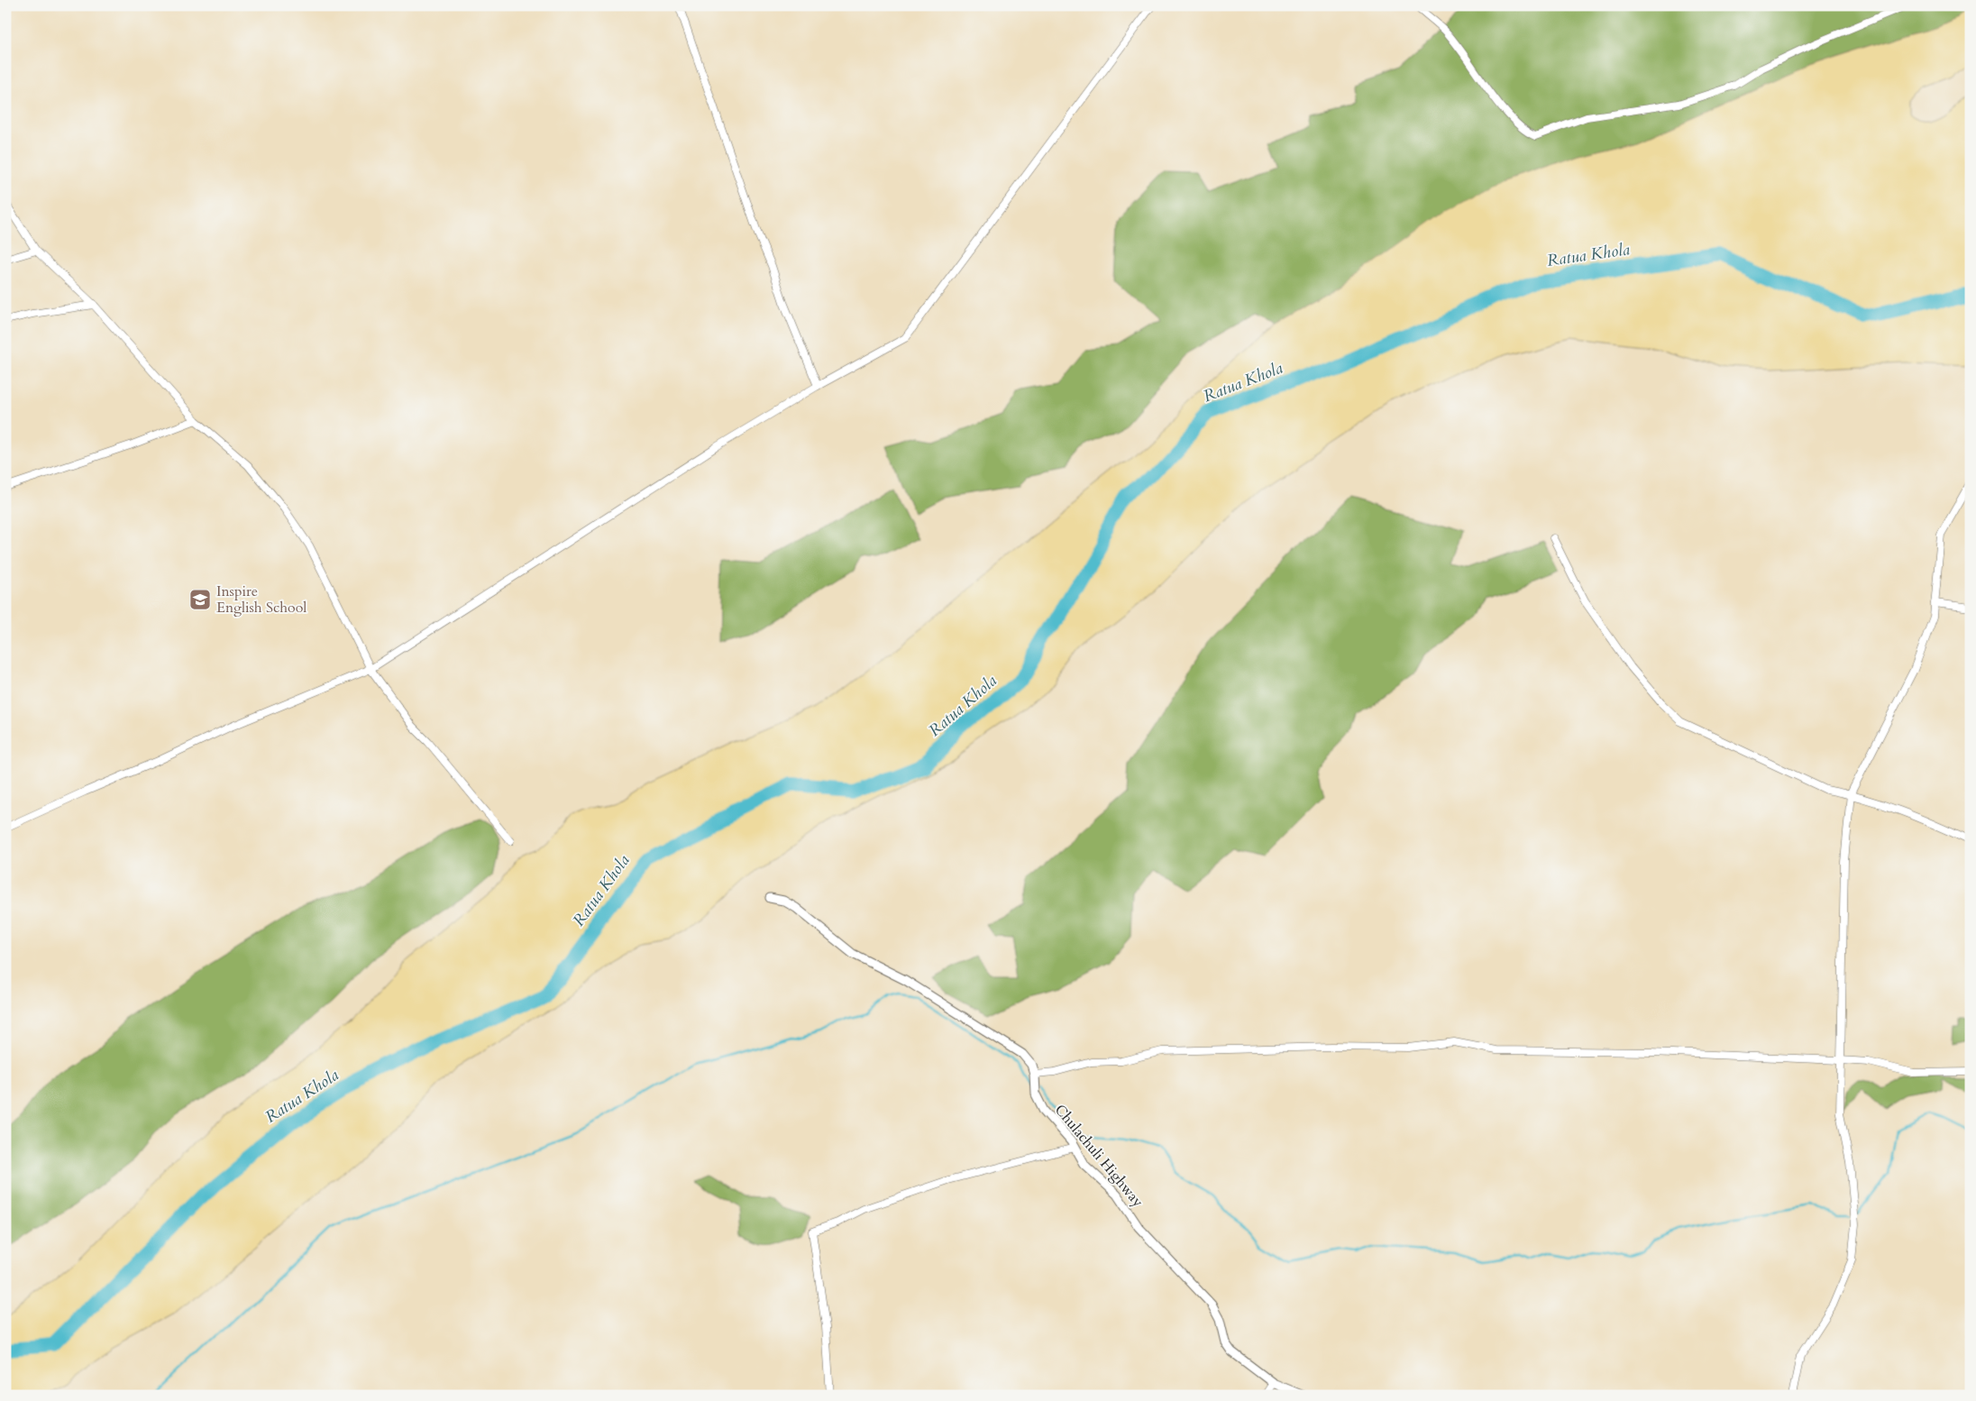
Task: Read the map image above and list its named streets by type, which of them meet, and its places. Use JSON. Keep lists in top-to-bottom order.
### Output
{
  "streets": {
    "street": ["Chulachuli Highway"]
  },
  "water": ["Ratua Khola"],
  "places": {
    "school or university": ["Inspire English School"]
  }
}
